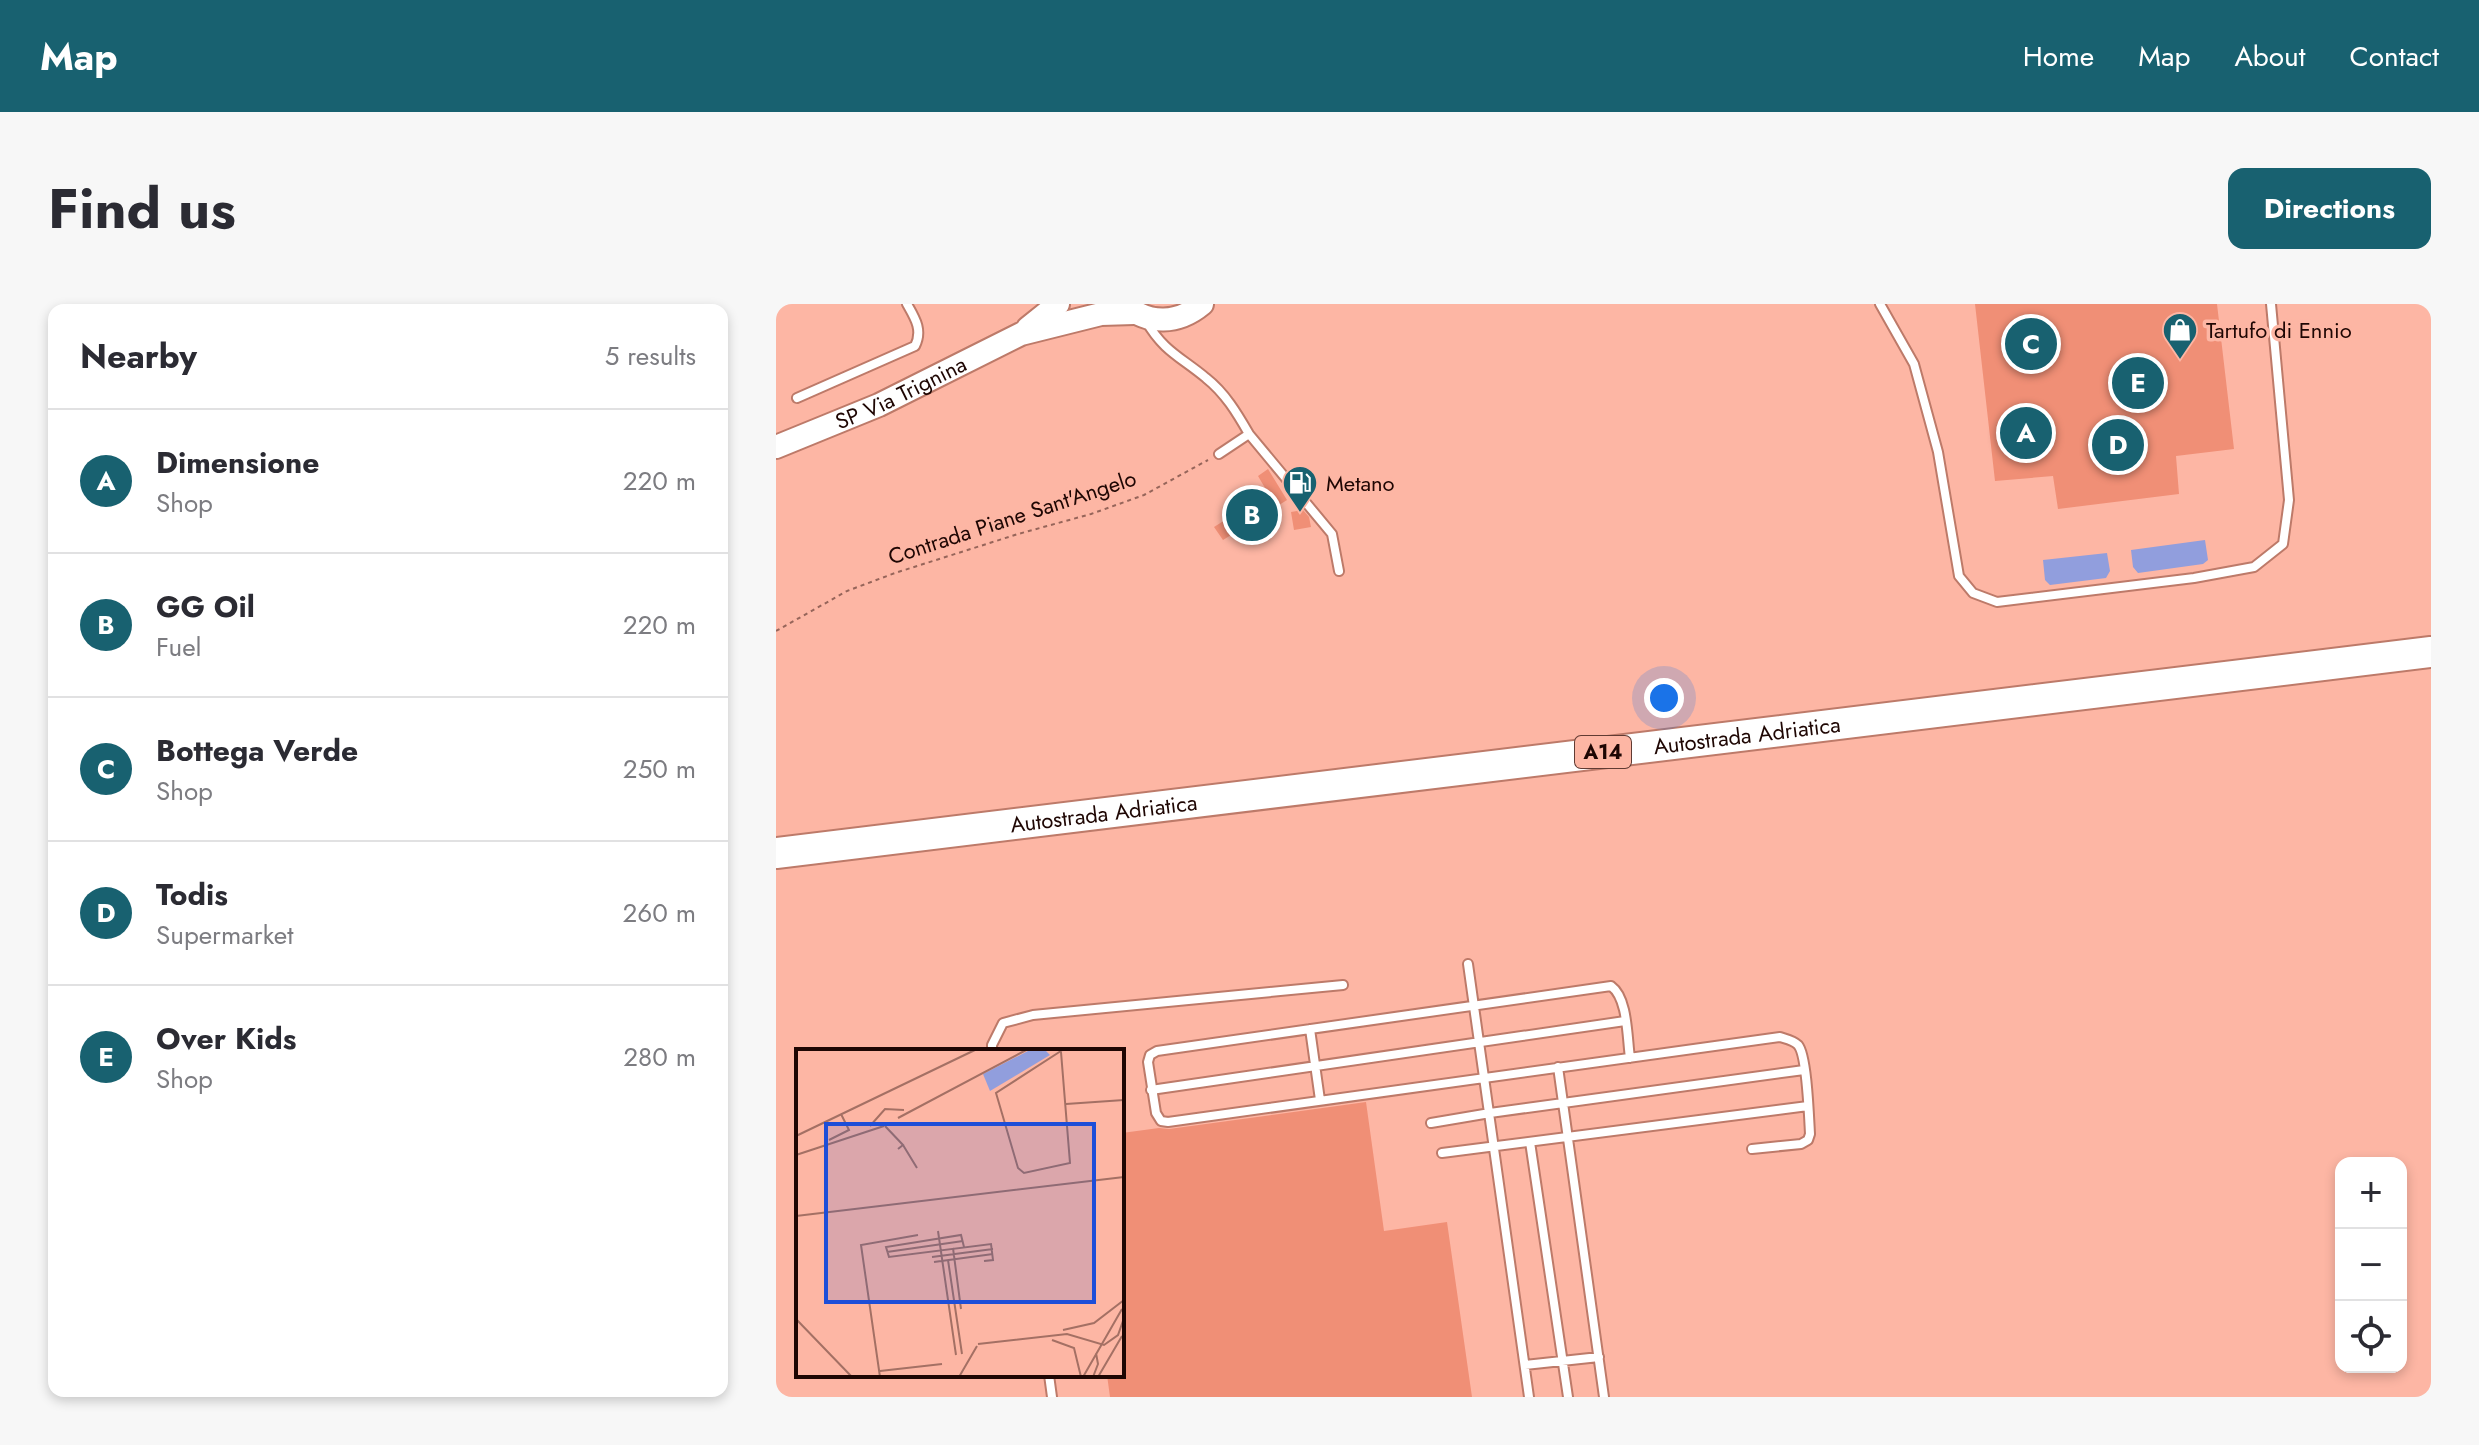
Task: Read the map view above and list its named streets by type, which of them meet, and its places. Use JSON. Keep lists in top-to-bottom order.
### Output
{
  "streets": {
    "highway": ["Autostrada Adriatica", "A14"],
    "main road": ["SP Via Trignina"],
    "path": ["Contrada Piane Sant'Angelo"]
  },
  "places": {
    "shop": ["Tartufo di Ennio"],
    "fuel station": ["Metano"]
  },
  "page": {
    "header": "Map",
    "nav": [
      "Home",
      "Map",
      "About",
      "Contact"
    ],
    "title": "Find us",
    "buttons": "Directions",
    "heading": ["Nearby", "5 results"],
    "pins": [
      "C",
      "E",
      "A",
      "D",
      "B"
    ],
    "list": [
      {
        "mark": "A",
        "name": "Dimensione",
        "note": "Shop",
        "value": "220 m"
      },
      {
        "mark": "B",
        "name": "GG Oil",
        "note": "Fuel",
        "value": "220 m"
      },
      {
        "mark": "C",
        "name": "Bottega Verde",
        "note": "Shop",
        "value": "250 m"
      },
      {
        "mark": "D",
        "name": "Todis",
        "note": "Supermarket",
        "value": "260 m"
      },
      {
        "mark": "E",
        "name": "Over Kids",
        "note": "Shop",
        "value": "280 m"
      }
    ],
    "map_buttons": ["+", "−"]
  }
}
